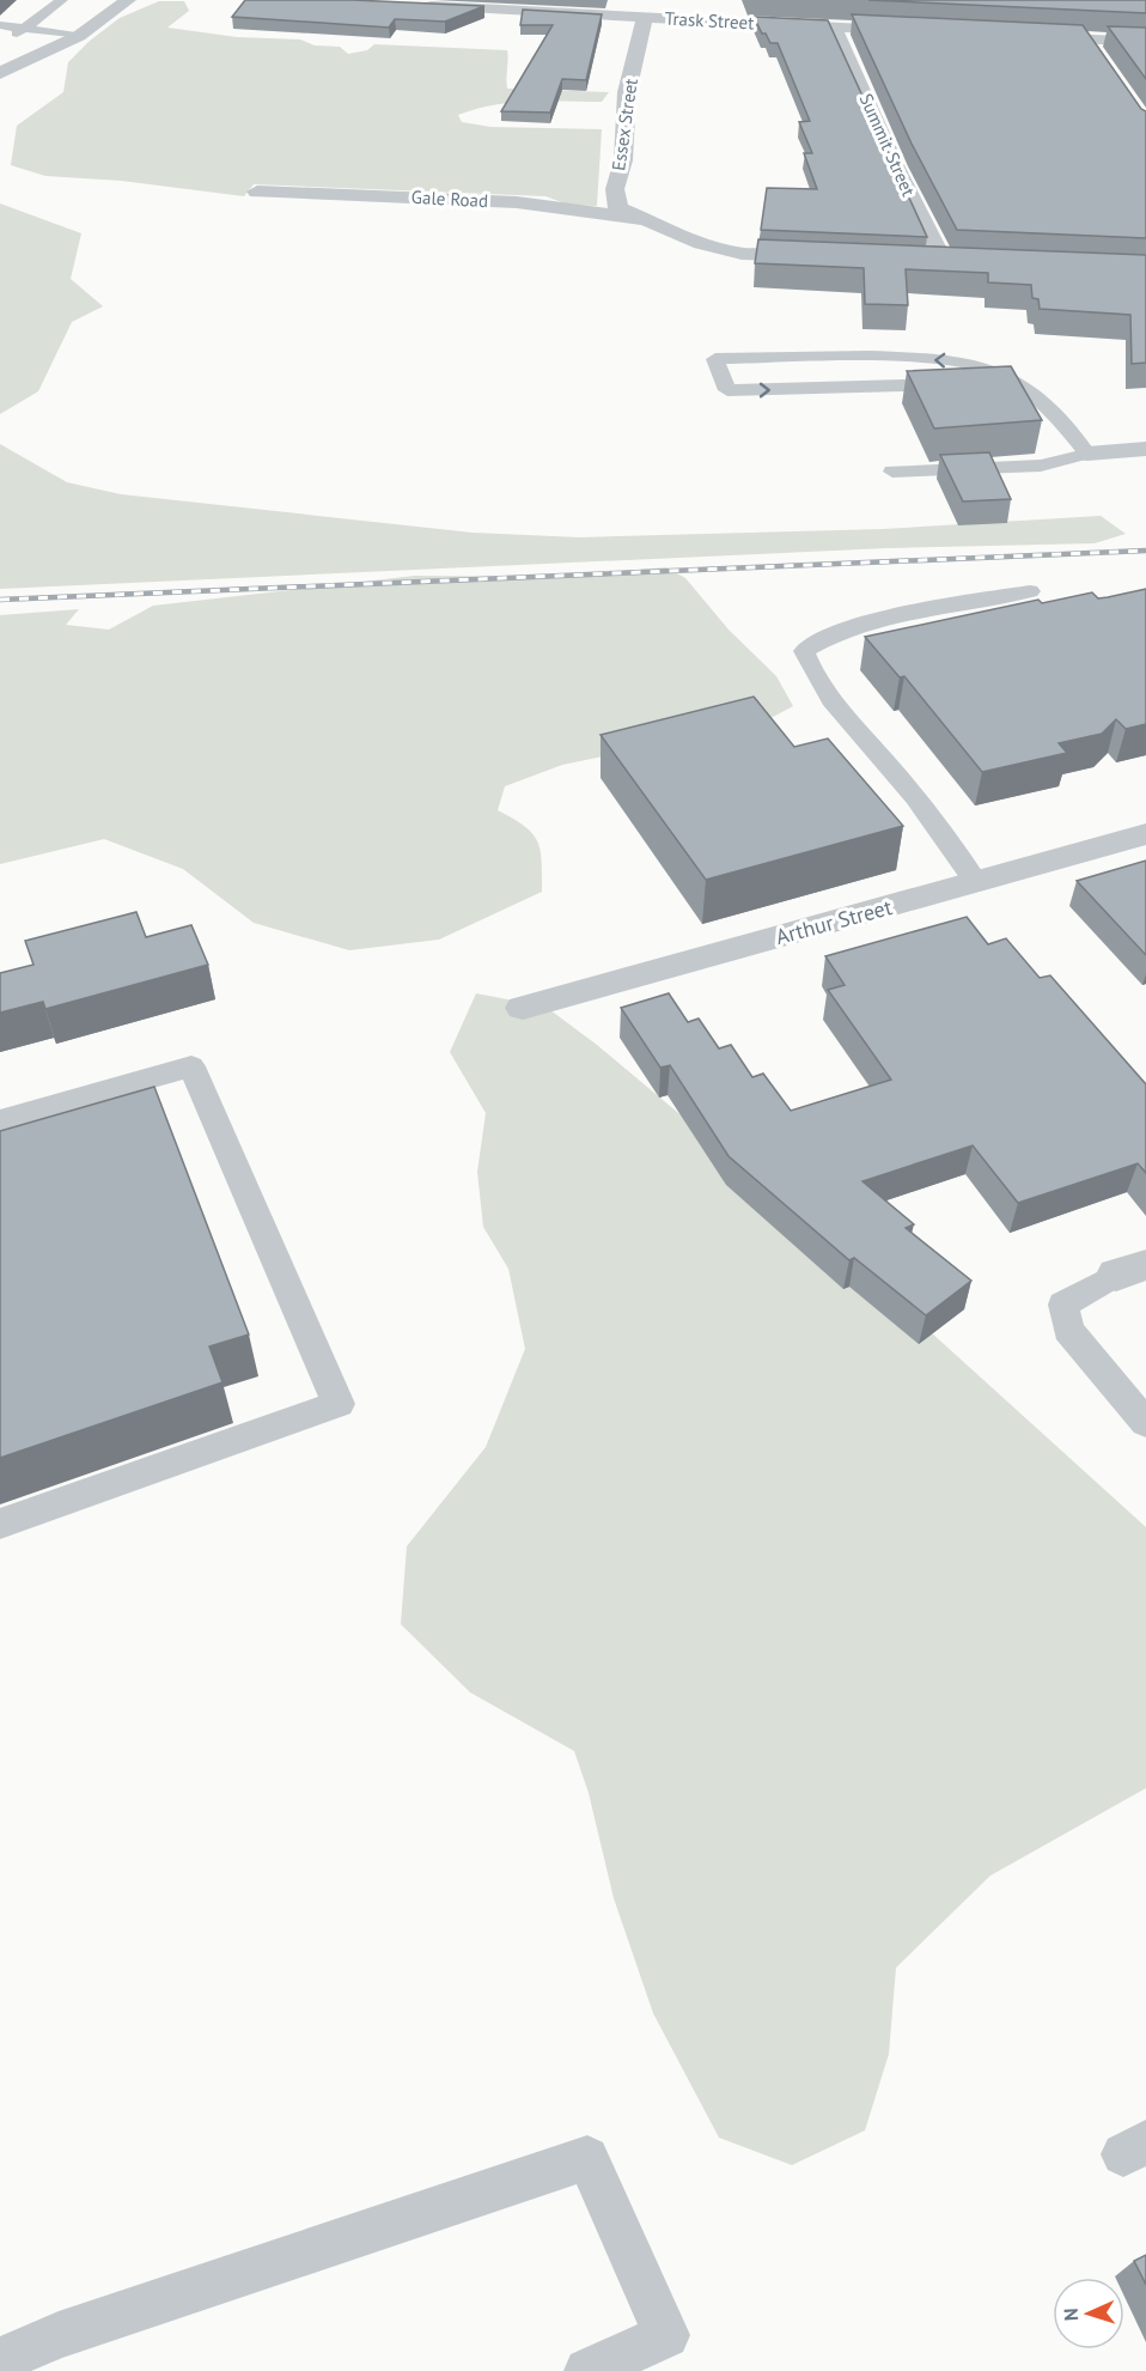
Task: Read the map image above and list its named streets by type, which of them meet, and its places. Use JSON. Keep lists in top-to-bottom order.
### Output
{
  "streets": {
    "street": [
      "Trask Street",
      "Essex Street",
      "Summit Street",
      "Gale Road",
      "Arthur Street"
    ]
  },
  "crossings": [
    ["Trask Street", "Essex Street"],
    ["Trask Street", "Summit Street"],
    ["Essex Street", "Gale Road"]
  ],
  "north": "left"
}
